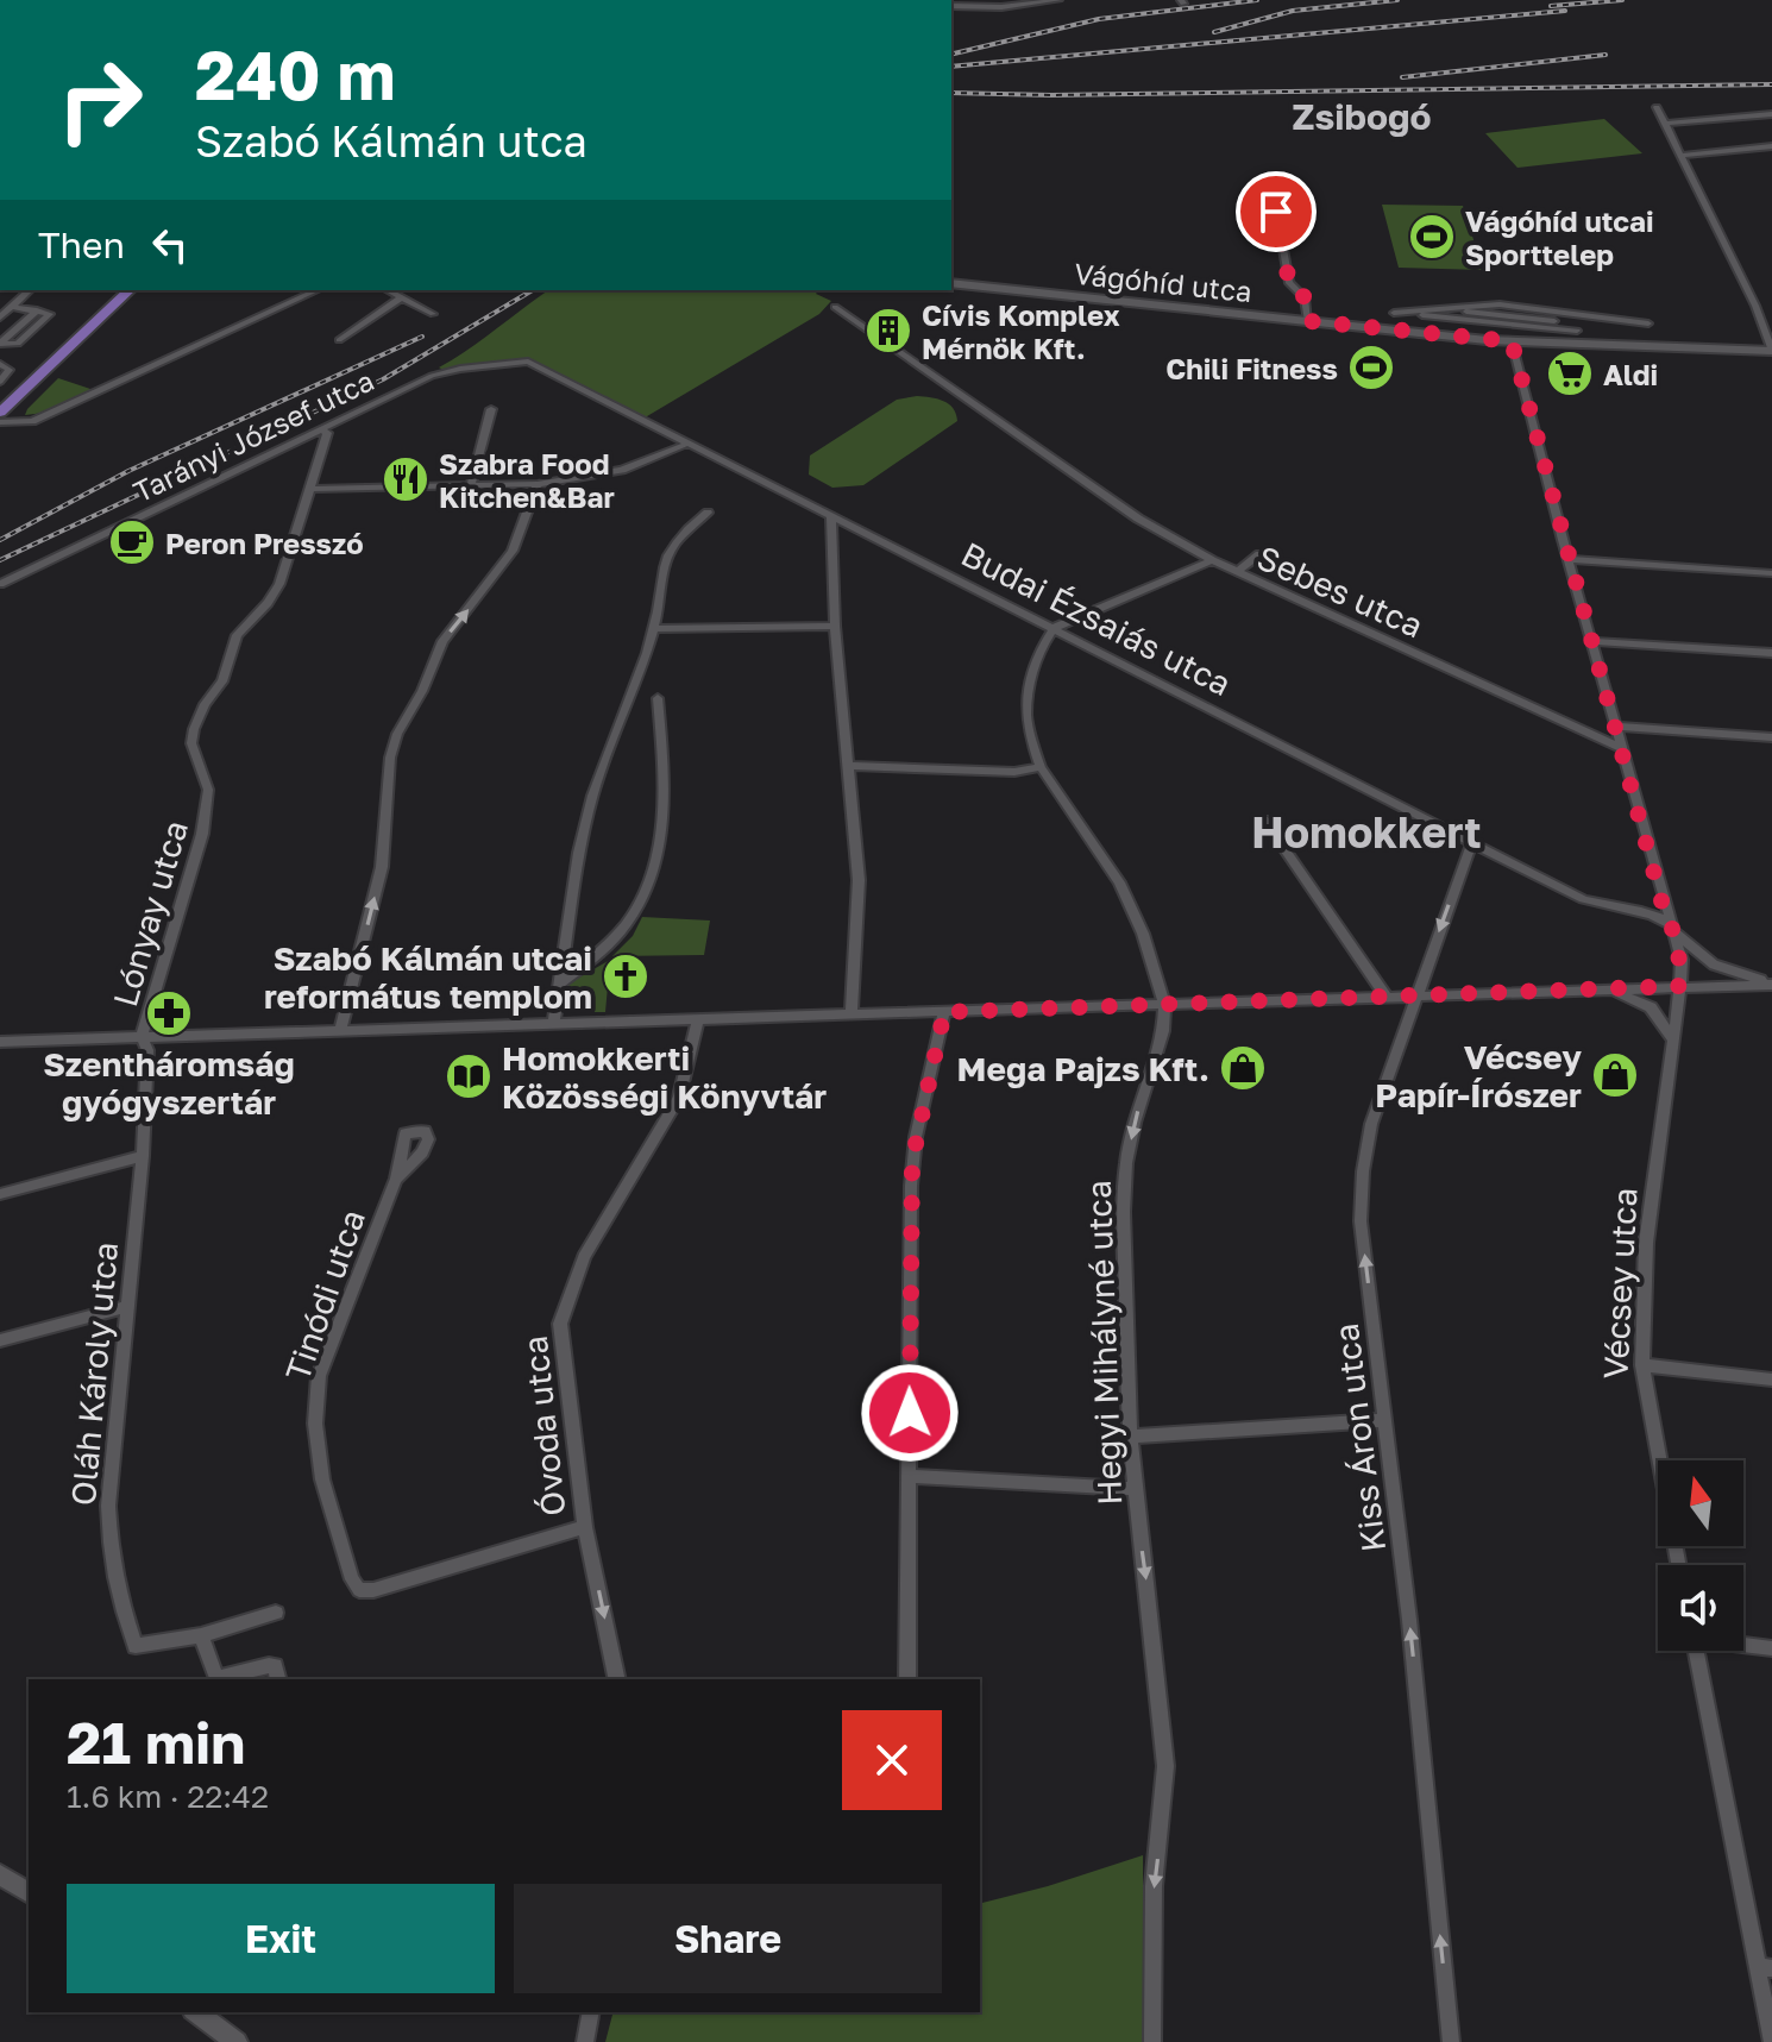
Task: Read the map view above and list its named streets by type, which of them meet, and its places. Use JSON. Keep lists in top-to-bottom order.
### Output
{
  "streets": {
    "main road": ["Vágóhíd utca"],
    "street": [
      "Tarányi József utca",
      "Sebes utca",
      "Budai Ézsaiás utca",
      "Lónyay utca",
      "Vécsey utca",
      "Tinódi utca",
      "Hegyi Mihályné utca",
      "Oláh Károly utca",
      "Óvoda utca",
      "Kiss Áron utca"
    ]
  },
  "crossings": [
    ["Tarányi József utca", "Budai Ézsaiás utca"],
    ["Tarányi József utca", "Lónyay utca"],
    ["Budai Ézsaiás utca", "Vécsey utca"],
    ["Budai Ézsaiás utca", "Hegyi Mihályné utca"],
    ["Budai Ézsaiás utca", "Kiss Áron utca"],
    ["Lónyay utca", "Oláh Károly utca"],
    ["Tinódi utca", "Óvoda utca"]
  ],
  "one_way": ["Hegyi Mihályné utca"],
  "districts": ["Zsibogó", "Homokkert"],
  "places": {
    "sports": ["Vágóhíd utcai Sporttelep", "Chili Fitness"],
    "building": ["Cívis Komplex Mérnök Kft."],
    "supermarket": ["Aldi"],
    "restaurant": ["Szabra Food Kitchen&Bar"],
    "cafe": ["Peron Presszó"],
    "church": ["Szabó Kálmán utcai református templom"],
    "pharmacy": ["Szentháromság gyógyszertár"],
    "shop": ["Mega Pajzs Kft.", "Vécsey Papír-Írószer"],
    "library": ["Homokkerti Közösségi Könyvtár"]
  },
  "north": "top",
  "page": {
    "turn": ["240 m", "Szabó Kálmán utca"],
    "then": "Then",
    "heading": ["21 min", "1.6 km · 22:42"],
    "buttons": ["Exit", "Share"]
  }
}
